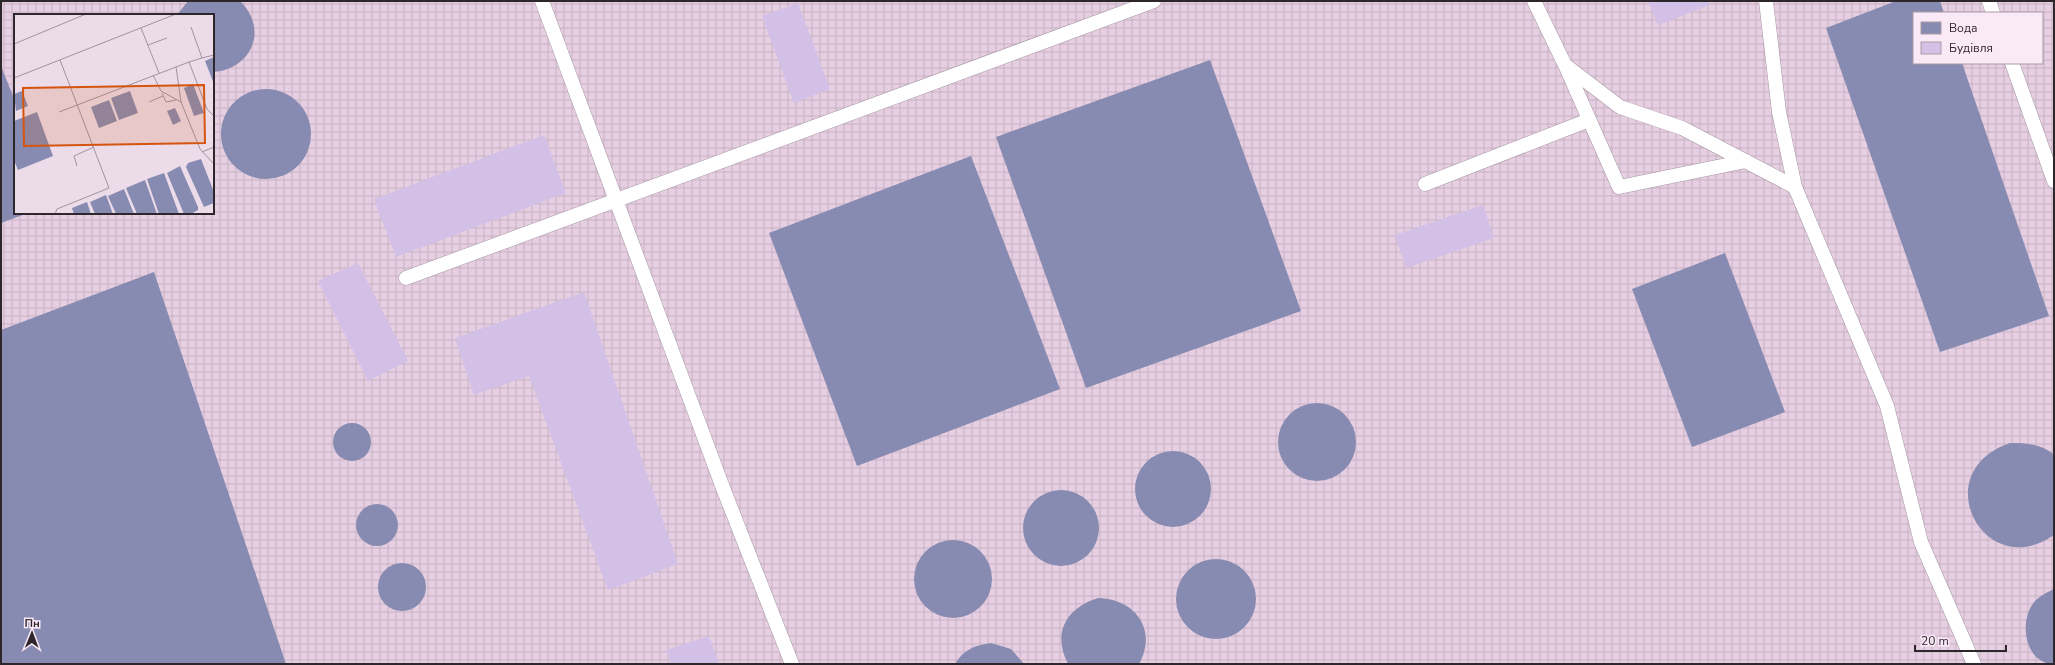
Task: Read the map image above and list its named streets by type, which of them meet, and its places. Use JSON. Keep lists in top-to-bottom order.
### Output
{
  "legend": ["Вода", "Будівля"],
  "scale_bar": "20 m",
  "north": "top"
}
